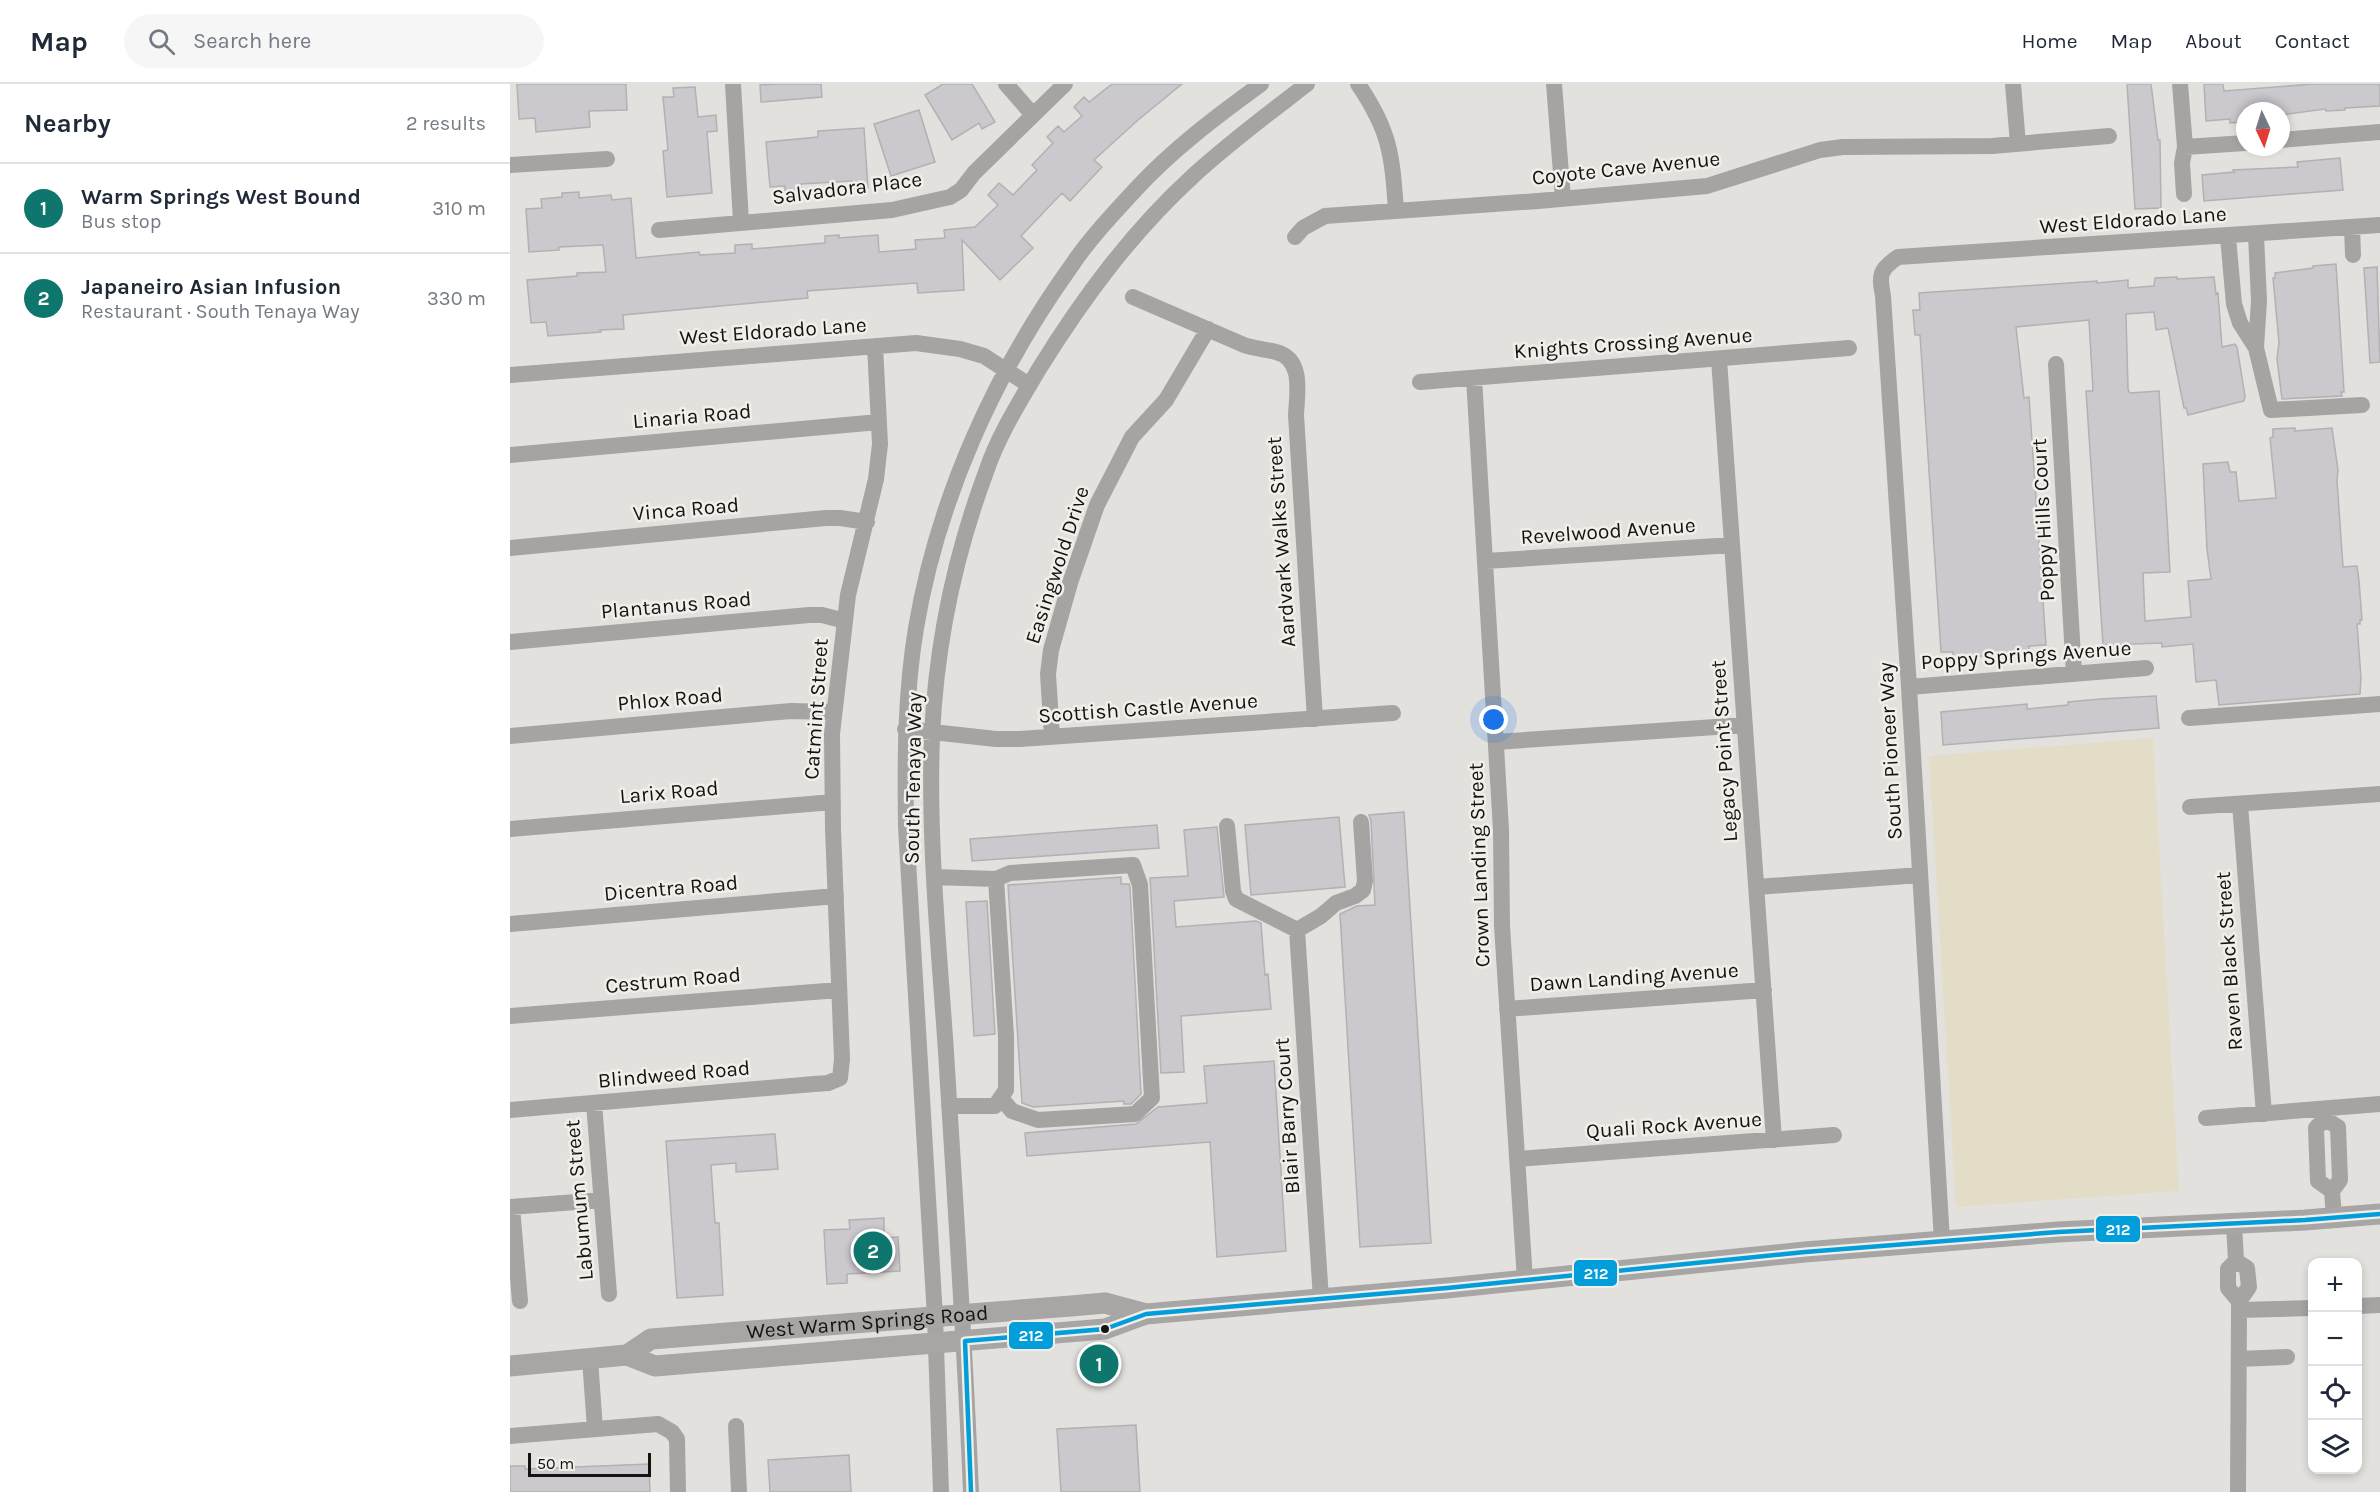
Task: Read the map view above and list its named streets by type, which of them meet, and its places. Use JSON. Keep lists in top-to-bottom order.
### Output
{
  "streets": {
    "main road": ["West Warm Springs Road"],
    "street": [
      "Coyote Cave Avenue",
      "Salvadora Place",
      "West Eldorado Lane",
      "Knights Crossing Avenue",
      "Linaria Road",
      "Vinca Road",
      "Poppy Hills Court",
      "Revelwood Avenue",
      "Aardvark Walks Street",
      "Easingwold Drive",
      "Plantanus Road",
      "Poppy Springs Avenue",
      "Phlox Road",
      "Scottish Castle Avenue",
      "Catmint Street",
      "Legacy Point Street",
      "South Pioneer Way",
      "South Tenaya Way",
      "Larix Road",
      "Crown Landing Street",
      "Dicentra Road",
      "Raven Black Street",
      "Dawn Landing Avenue",
      "Cestrum Road",
      "Blindweed Road",
      "Blair Barry Court",
      "Quali Rock Avenue",
      "Labumum Street"
    ]
  },
  "crossings": [
    ["West Eldorado Lane", "Catmint Street"],
    ["West Eldorado Lane", "South Pioneer Way"],
    ["West Eldorado Lane", "South Tenaya Way"],
    ["Knights Crossing Avenue", "Legacy Point Street"],
    ["Knights Crossing Avenue", "Crown Landing Street"],
    ["Linaria Road", "Catmint Street"],
    ["Vinca Road", "Catmint Street"],
    ["Poppy Hills Court", "Poppy Springs Avenue"],
    ["Revelwood Avenue", "Legacy Point Street"],
    ["Revelwood Avenue", "Crown Landing Street"],
    ["Aardvark Walks Street", "Easingwold Drive"],
    ["Aardvark Walks Street", "Scottish Castle Avenue"],
    ["Easingwold Drive", "Scottish Castle Avenue"],
    ["Plantanus Road", "Catmint Street"],
    ["Poppy Springs Avenue", "South Pioneer Way"],
    ["Phlox Road", "Catmint Street"],
    ["Scottish Castle Avenue", "South Tenaya Way"],
    ["Catmint Street", "Larix Road"],
    ["Catmint Street", "Dicentra Road"],
    ["Catmint Street", "Cestrum Road"],
    ["Catmint Street", "Blindweed Road"],
    ["Legacy Point Street", "Dawn Landing Avenue"],
    ["Legacy Point Street", "Quali Rock Avenue"],
    ["South Pioneer Way", "West Warm Springs Road"],
    ["South Tenaya Way", "West Warm Springs Road"],
    ["Crown Landing Street", "Dawn Landing Avenue"],
    ["Crown Landing Street", "Quali Rock Avenue"],
    ["Crown Landing Street", "West Warm Springs Road"],
    ["Blindweed Road", "Labumum Street"],
    ["Blair Barry Court", "West Warm Springs Road"]
  ],
  "lines": ["transit line 212"],
  "scale_bar": "50 m",
  "north": "bottom",
  "page": {
    "header": "Map",
    "search": "Search here",
    "nav": [
      "Home",
      "Map",
      "About",
      "Contact"
    ],
    "heading": ["Nearby", "2 results"],
    "list": [
      {
        "mark": "1",
        "name": "Warm Springs West Bound",
        "note": "Bus stop",
        "value": "310 m"
      },
      {
        "mark": "2",
        "name": "Japaneiro Asian Infusion",
        "note": "Restaurant · South Tenaya Way",
        "value": "330 m"
      }
    ],
    "pins": ["2", "1"],
    "map_buttons": ["+", "−"],
    "scale": "50 m"
  }
}
